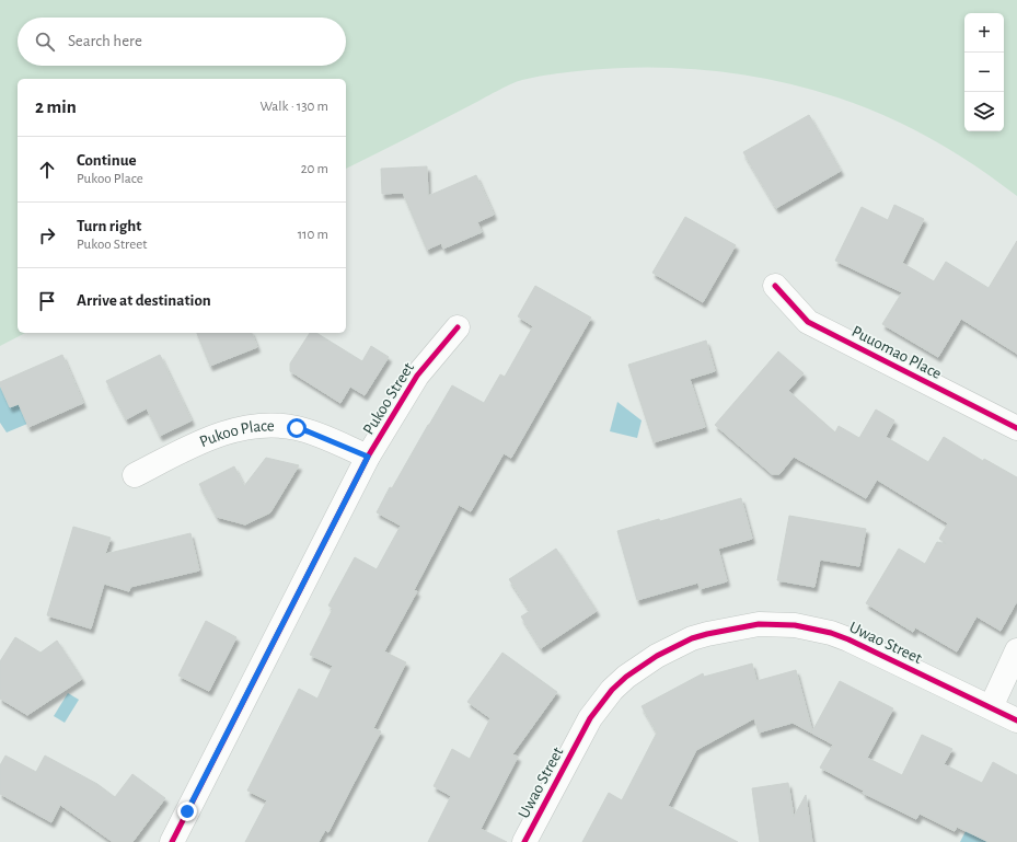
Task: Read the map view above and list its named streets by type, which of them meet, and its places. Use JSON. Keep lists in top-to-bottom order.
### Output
{
  "streets": {
    "street": [
      "Puuomao Place",
      "Pukoo Street",
      "Pukoo Place",
      "Uwao Street"
    ]
  },
  "crossings": [
    ["Pukoo Street", "Pukoo Place"]
  ],
  "page": {
    "map_buttons": ["+", "−"],
    "search": "Search here",
    "heading": ["2 min", "Walk · 130 m"],
    "list": [
      ["Continue", "Pukoo Place", "20 m"],
      ["Turn right", "Pukoo Street", "110 m"],
      "Arrive at destination"
    ]
  }
}
